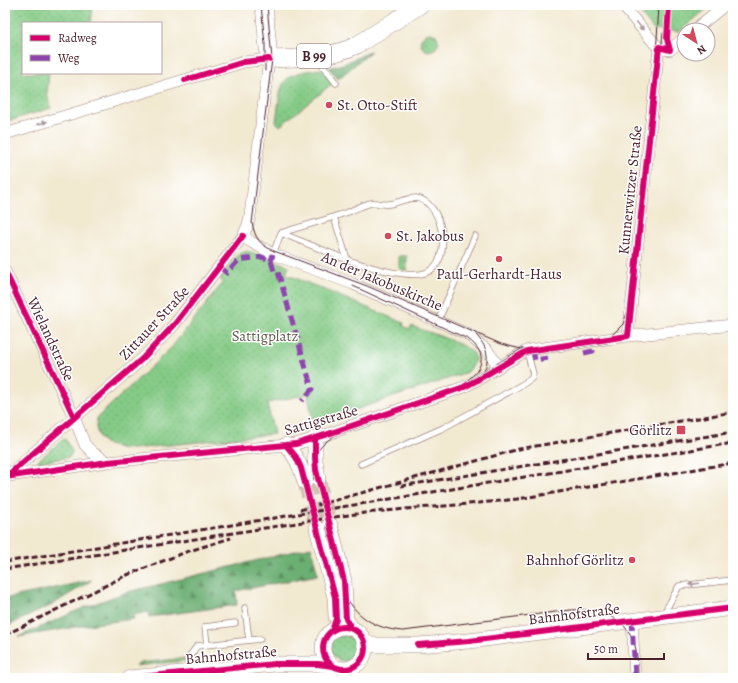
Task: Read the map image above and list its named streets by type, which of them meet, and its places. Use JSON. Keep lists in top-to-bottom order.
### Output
{
  "streets": {
    "main road": ["B 99", "Zittauer Straße", "Bahnhofstraße"],
    "street": [
      "Kunnerwitzer Straße",
      "An der Jakobuskirche",
      "Wielandstraße",
      "Sattigstraße"
    ]
  },
  "crossings": [
    ["B 99", "Zittauer Straße"],
    ["Kunnerwitzer Straße", "Sattigstraße"],
    ["An der Jakobuskirche", "Zittauer Straße"],
    ["An der Jakobuskirche", "Sattigstraße"],
    ["Zittauer Straße", "Wielandstraße"],
    ["Zittauer Straße", "Sattigstraße"],
    ["Wielandstraße", "Sattigstraße"]
  ],
  "parks": ["Sattigplatz"],
  "places": {
    "other": [
      "St. Otto-Stift",
      "St. Jakobus",
      "Paul-Gerhardt-Haus",
      "Bahnhof Görlitz"
    ],
    "transit": ["Görlitz"]
  },
  "legend": ["Radweg", "Weg"],
  "scale_bar": "50 m",
  "north": "bottom right"
}
